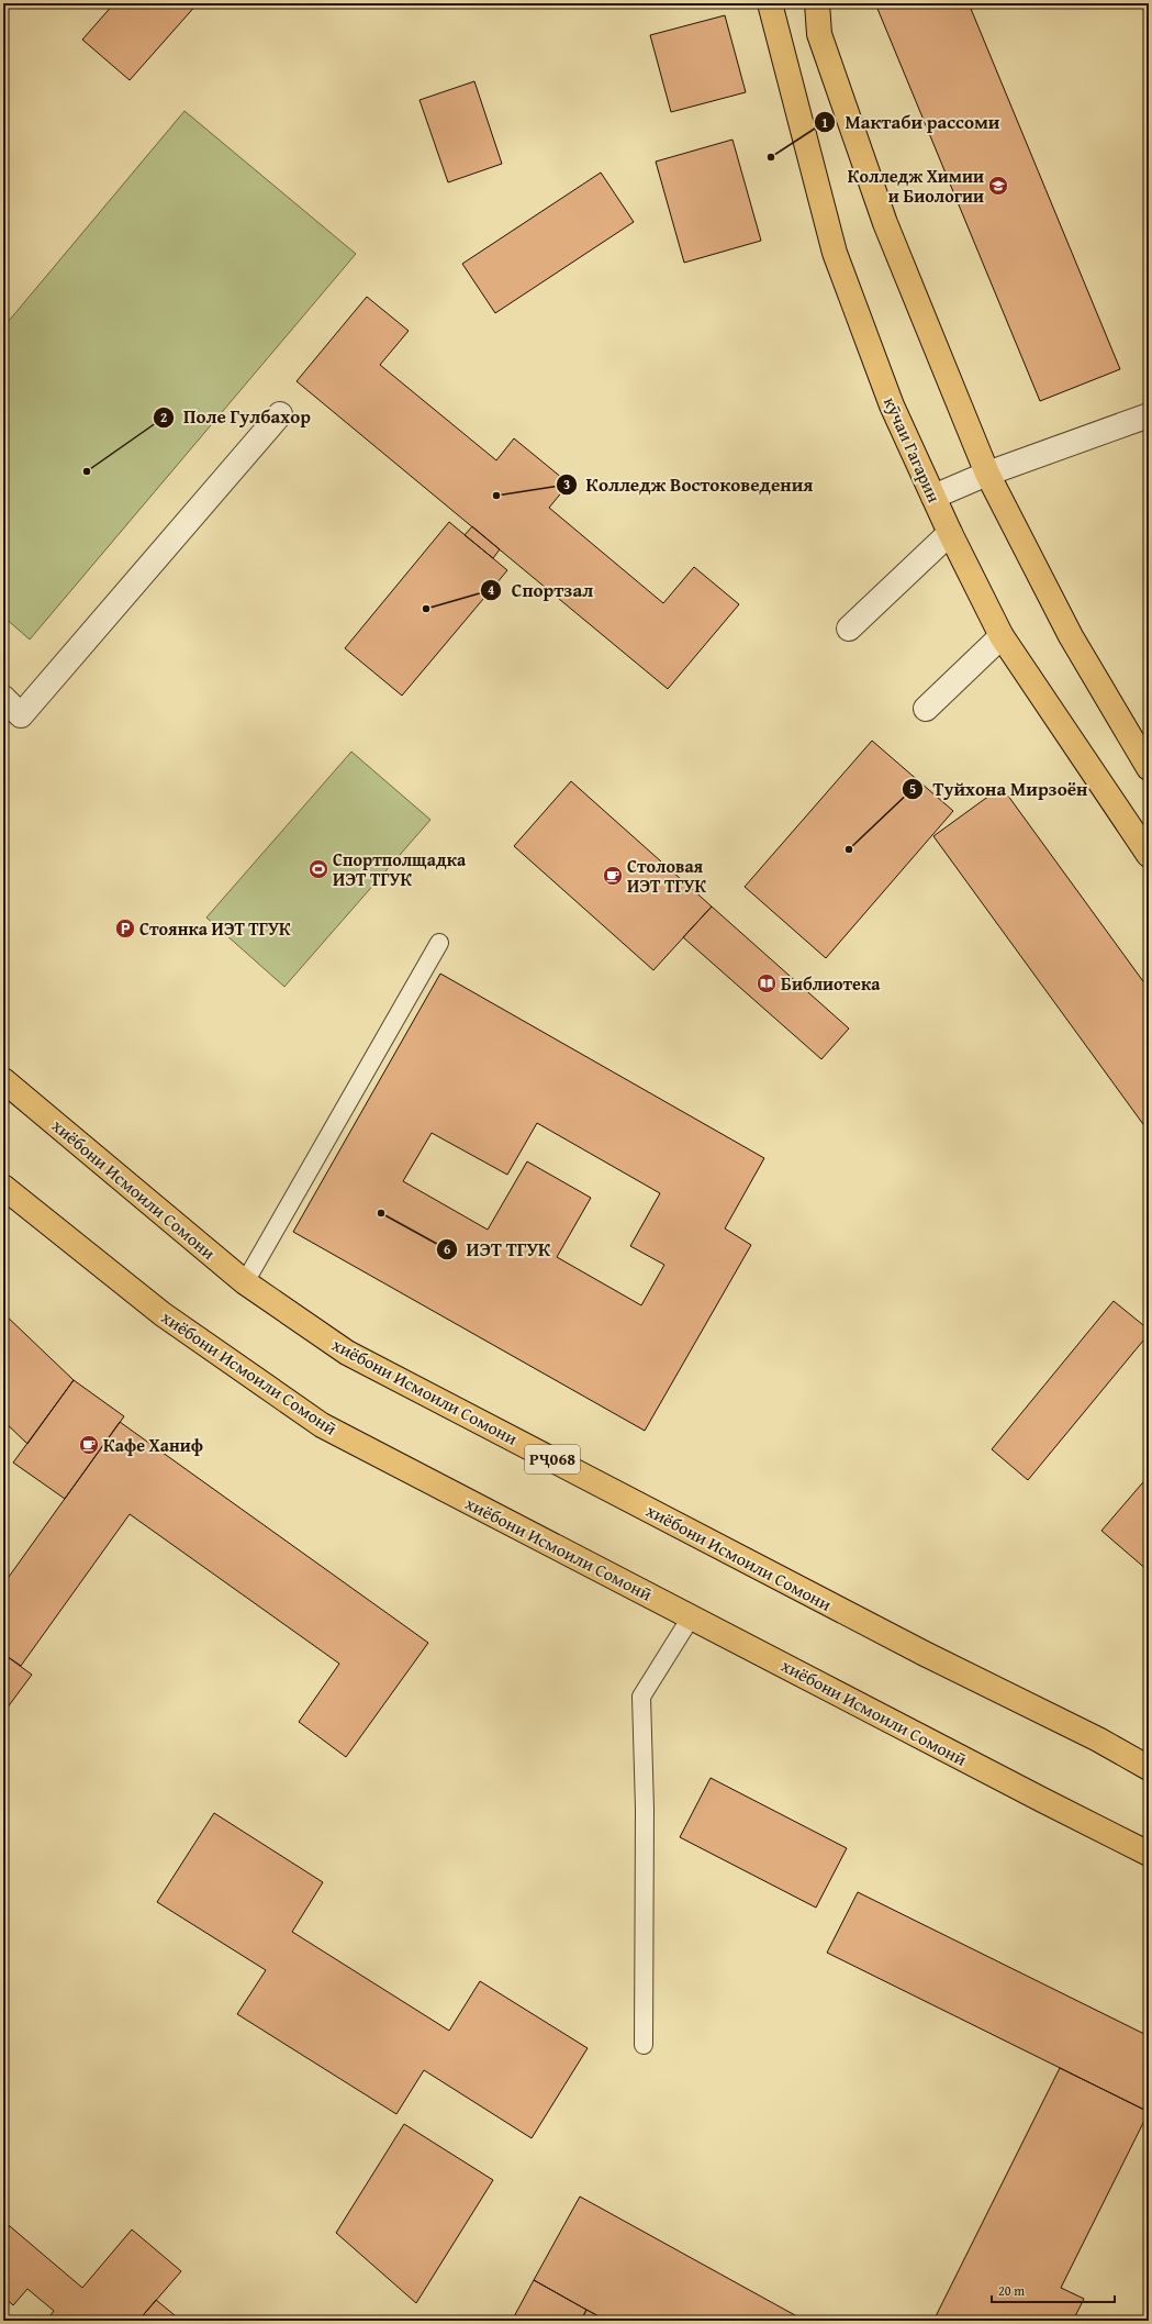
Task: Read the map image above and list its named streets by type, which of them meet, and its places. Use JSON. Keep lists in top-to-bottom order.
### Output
{
  "streets": {
    "main road": [
      "кӯчаи Гагарин",
      "хиёбони Исмоили Сомони",
      "хиёбони Исмоили Сомонӣ",
      "РҶ068"
    ]
  },
  "places": {
    "other": [
      "Мактаби рассоми",
      "Поле Гулбахор",
      "Колледж Востоковедения",
      "Спортзал",
      "Туйхона Мирзоён",
      "ИЭТ ТГУК"
    ],
    "school or university": ["Колледж Химии и Биологии"],
    "sports": ["Спортполщадка ИЭТ ТГУК"],
    "cafe": ["Столовая ИЭТ ТГУК", "Кафе Ханиф"],
    "parking": ["Стоянка ИЭТ ТГУК"],
    "library": ["Библиотека"]
  },
  "scale_bar": "20 m"
}
